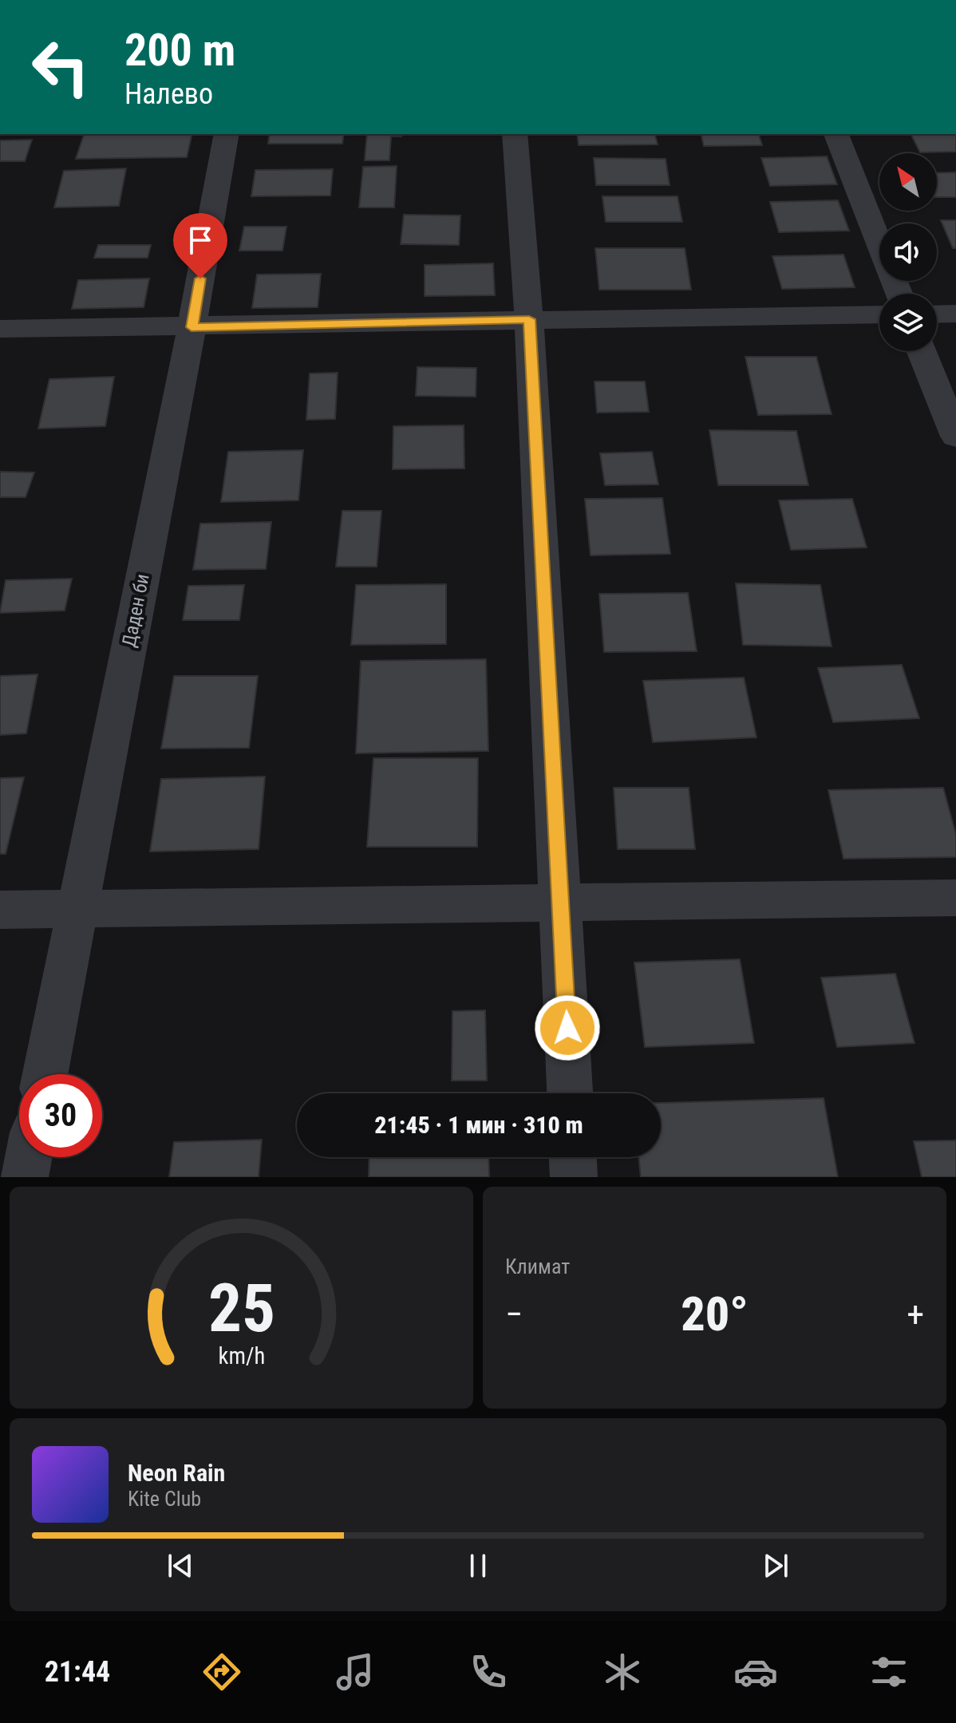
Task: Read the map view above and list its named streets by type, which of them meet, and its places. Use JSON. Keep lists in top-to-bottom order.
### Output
{
  "streets": {
    "street": ["Даден би"]
  },
  "north": "top left",
  "page": {
    "turn": ["200 m", "Налево"],
    "limit": "30",
    "trip": "21:45 · 1 мин · 310 m",
    "tile": "Климат",
    "heat": ["−", "20°", "+"],
    "song": ["Neon Rain", "Kite Club"],
    "tabs": "21:44",
    "gauge": ["25", "km/h"]
  }
}
